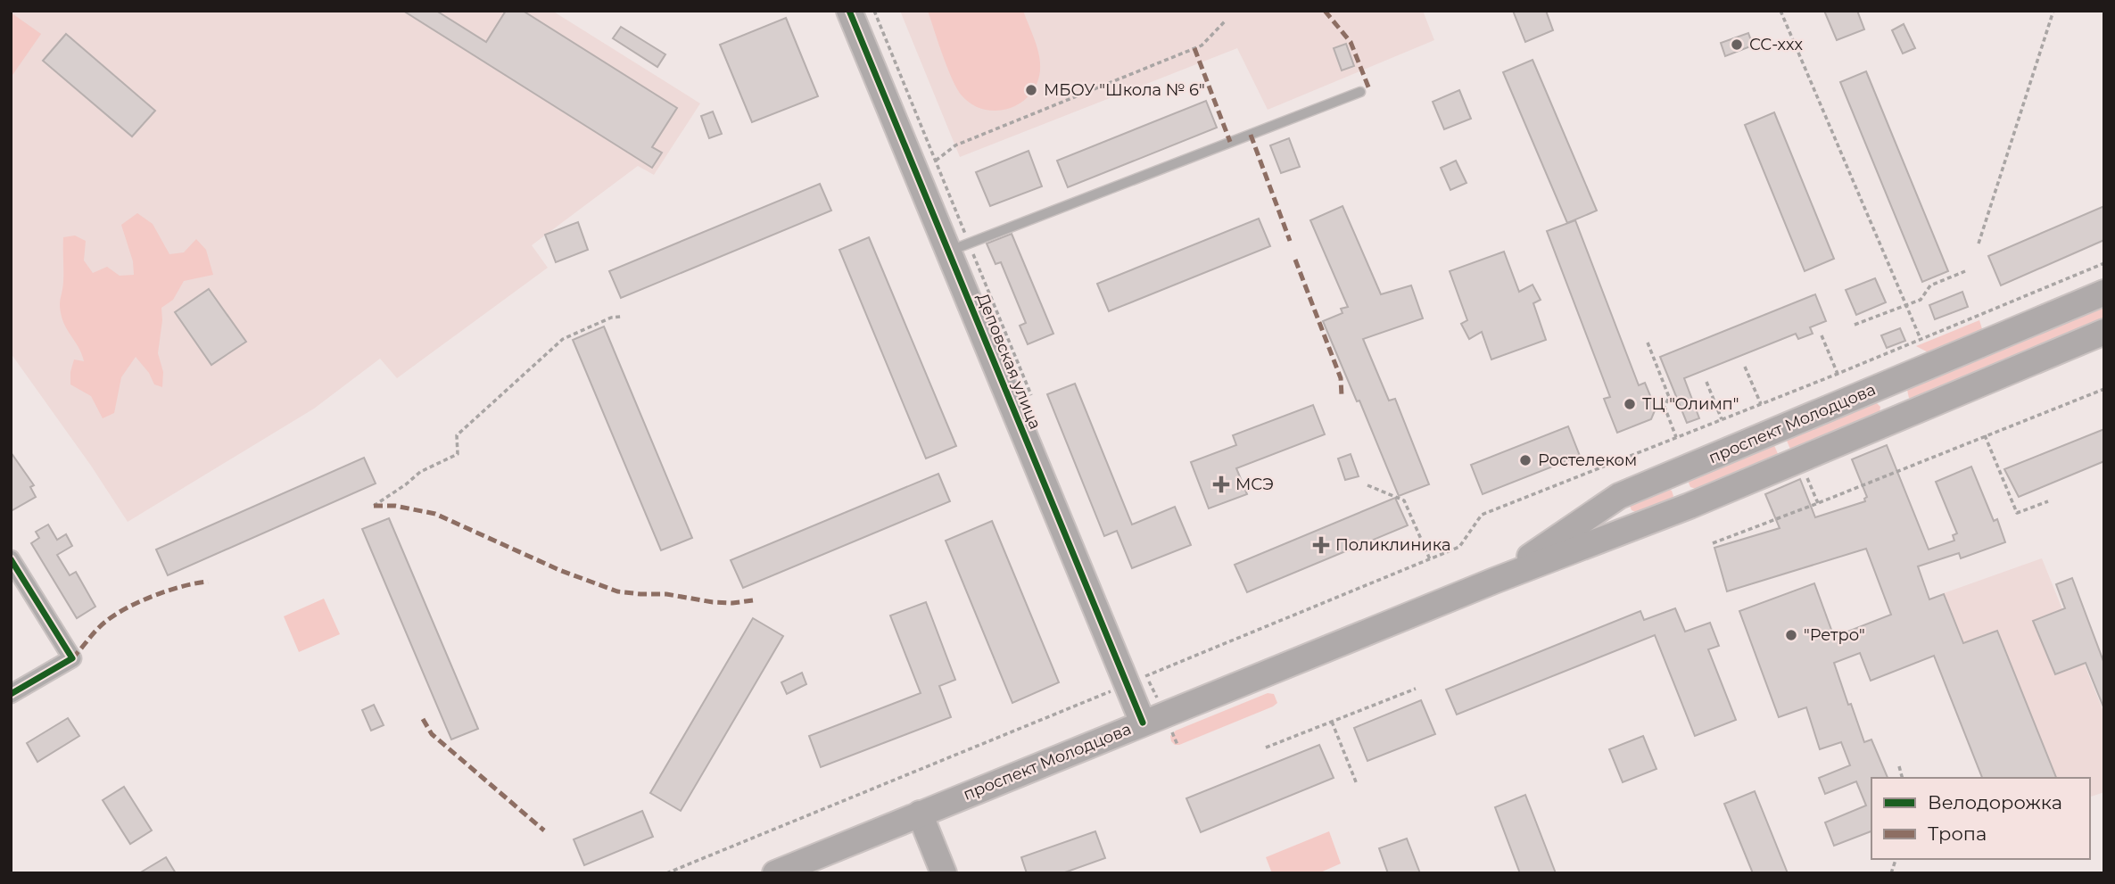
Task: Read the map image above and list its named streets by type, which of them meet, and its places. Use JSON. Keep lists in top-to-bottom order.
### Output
{
  "streets": {
    "main road": ["Деповская улица", "проспект Молодцова"]
  },
  "crossings": [
    ["Деповская улица", "проспект Молодцова"]
  ],
  "places": {
    "other": [
      "СС-ххх",
      "МБОУ \"Школа № 6\"",
      "ТЦ \"Олимп\"",
      "Ростелеком",
      "\"Ретро\""
    ],
    "health": ["МСЭ", "Поликлиника"]
  },
  "legend": ["Велодорожка", "Тропа"]
}
